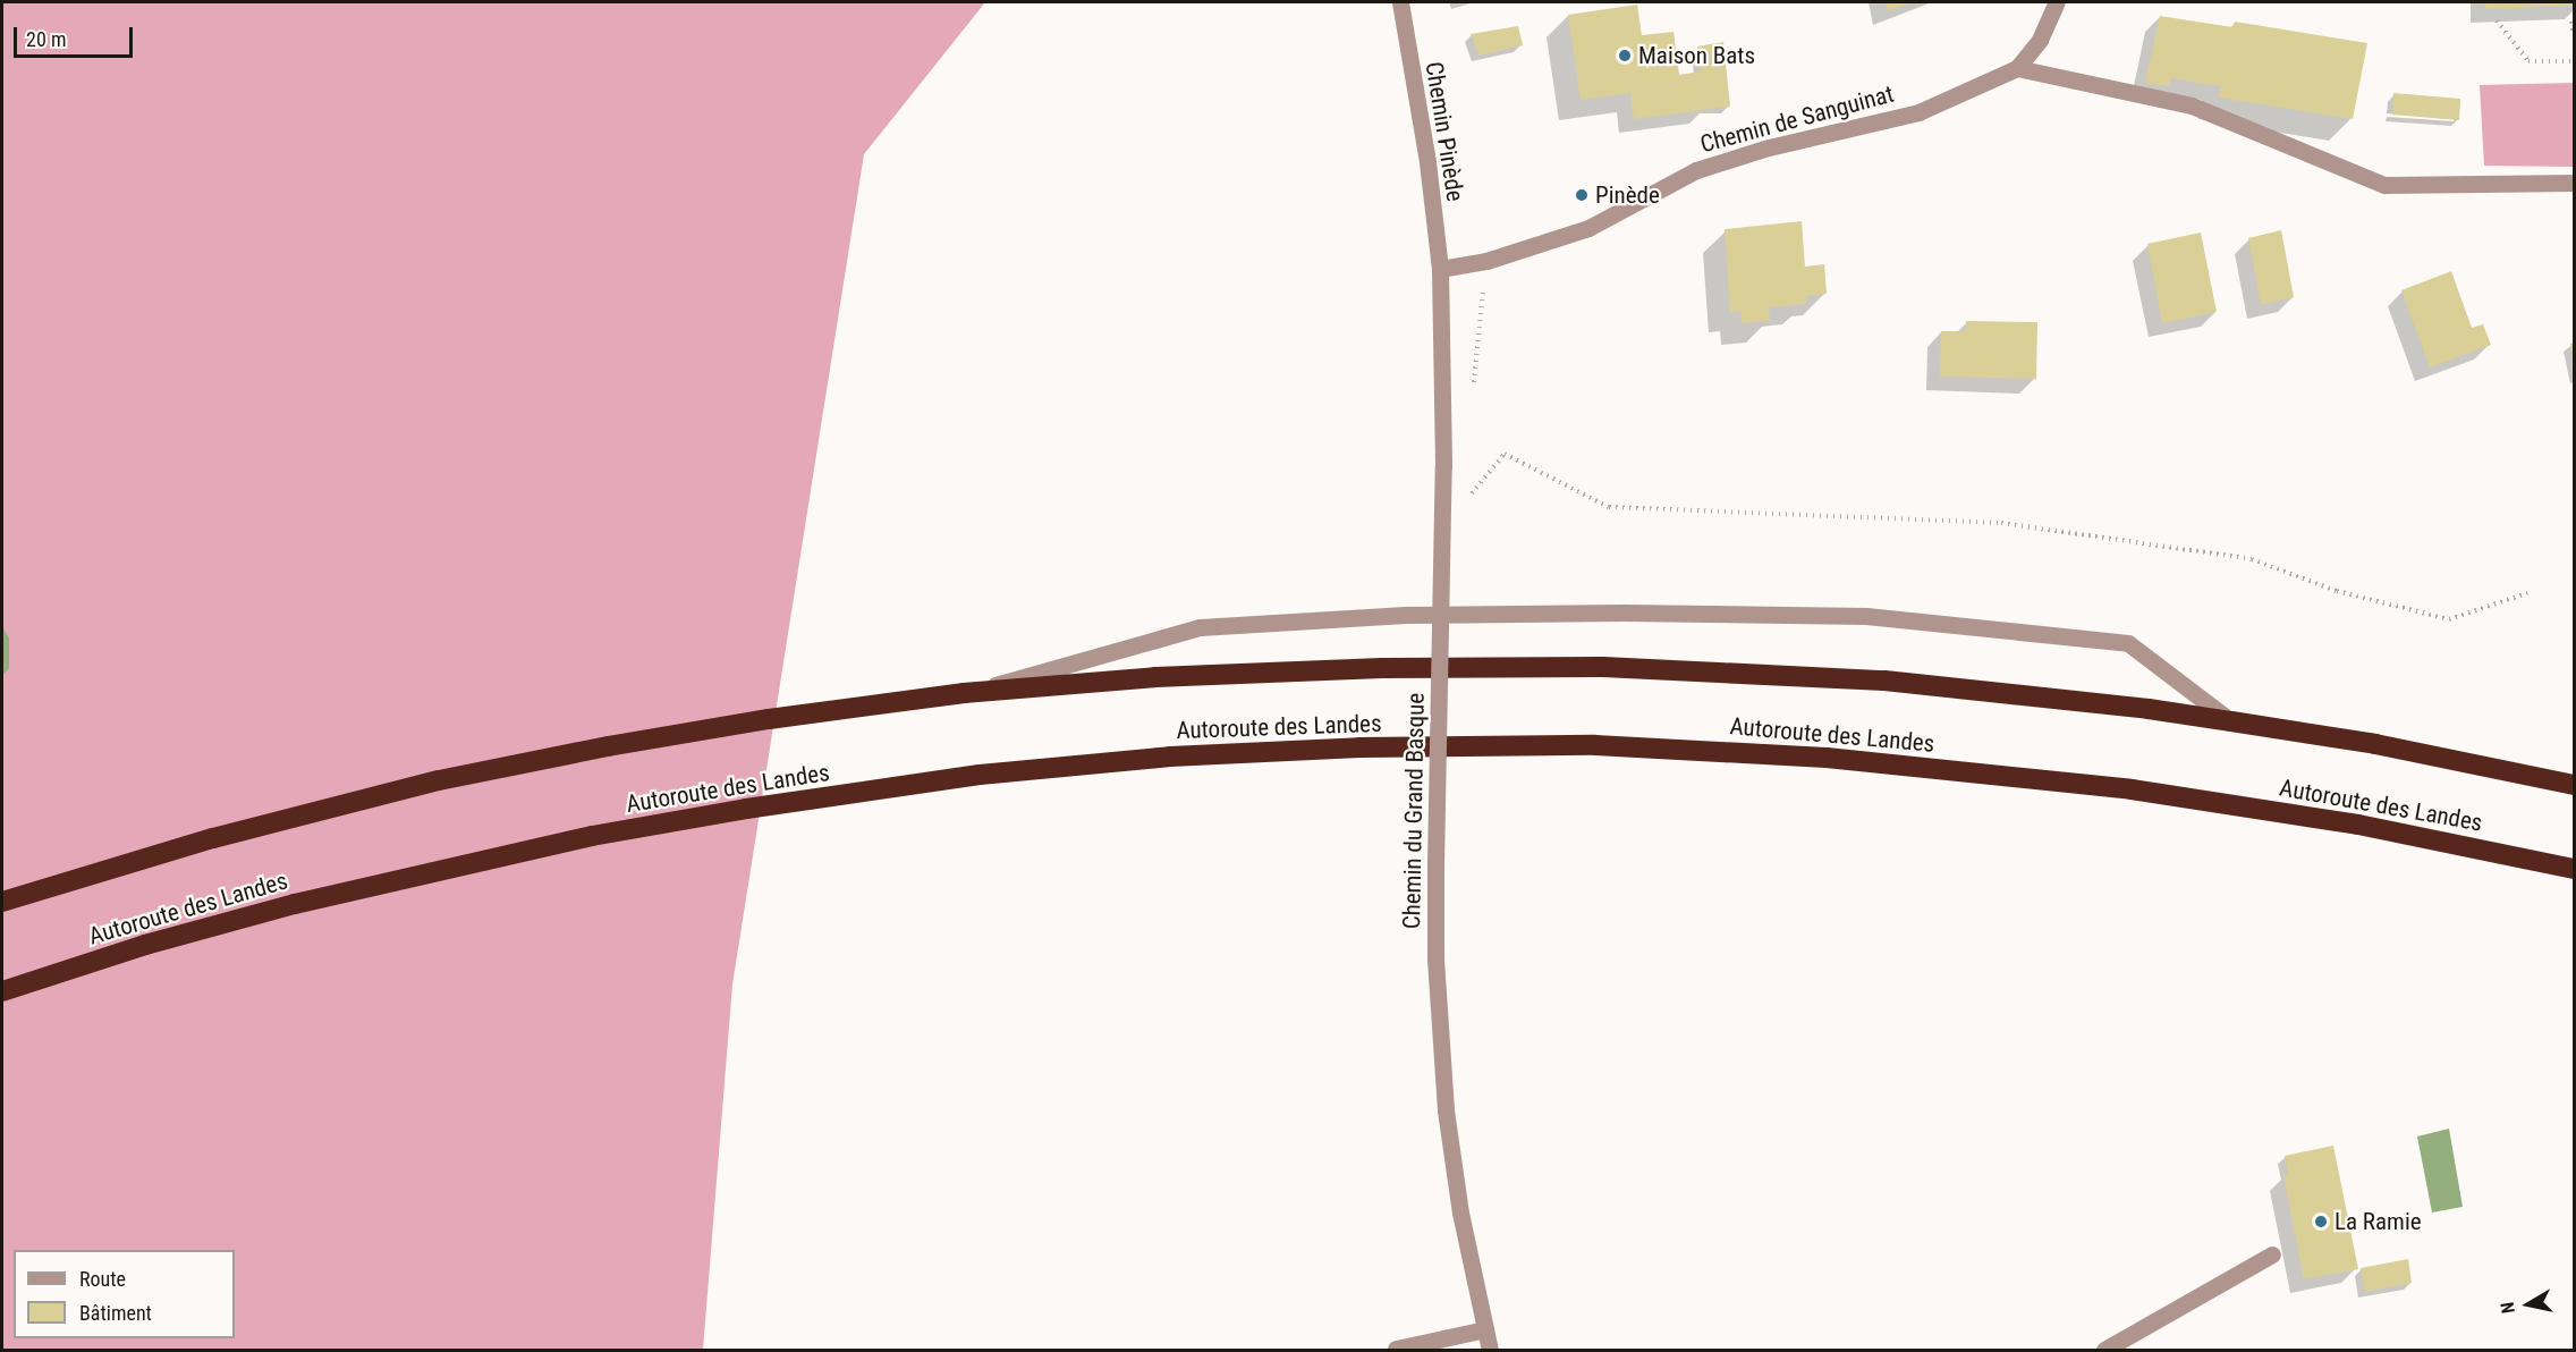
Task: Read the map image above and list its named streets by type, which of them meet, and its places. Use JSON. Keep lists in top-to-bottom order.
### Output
{
  "streets": {
    "highway": ["Autoroute des Landes"],
    "street": ["Chemin de Sanguinat", "Chemin Pinède", "Chemin du Grand Basque"]
  },
  "crossings": [
    ["Chemin de Sanguinat", "Chemin Pinède"],
    ["Chemin de Sanguinat", "Chemin du Grand Basque"],
    ["Chemin Pinède", "Chemin du Grand Basque"]
  ],
  "places": ["Maison Bats", "Pinède", "La Ramie"],
  "legend": ["Route", "Bâtiment"],
  "scale_bar": "20 m",
  "north": "left"
}
